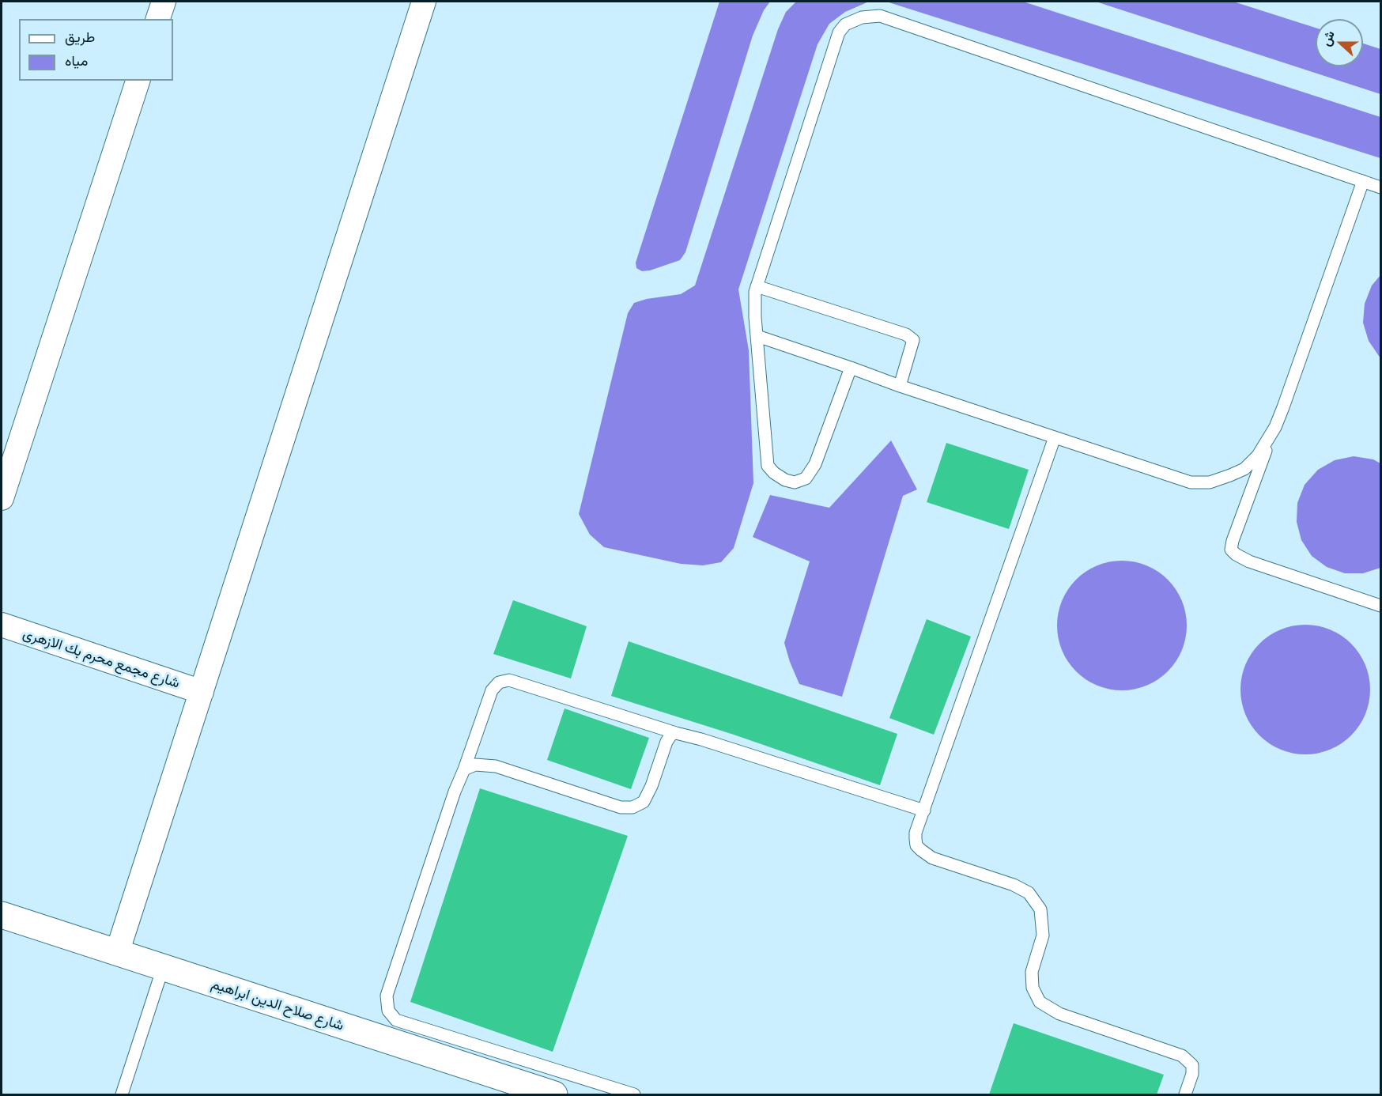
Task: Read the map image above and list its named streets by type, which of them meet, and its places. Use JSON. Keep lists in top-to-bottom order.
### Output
{
  "streets": {
    "street": ["شارع مجمع محرم بك الازهرى", "شارع صلاح الدين ابراهيم"]
  },
  "legend": ["طريق", "مياه"],
  "north": "left"
}
